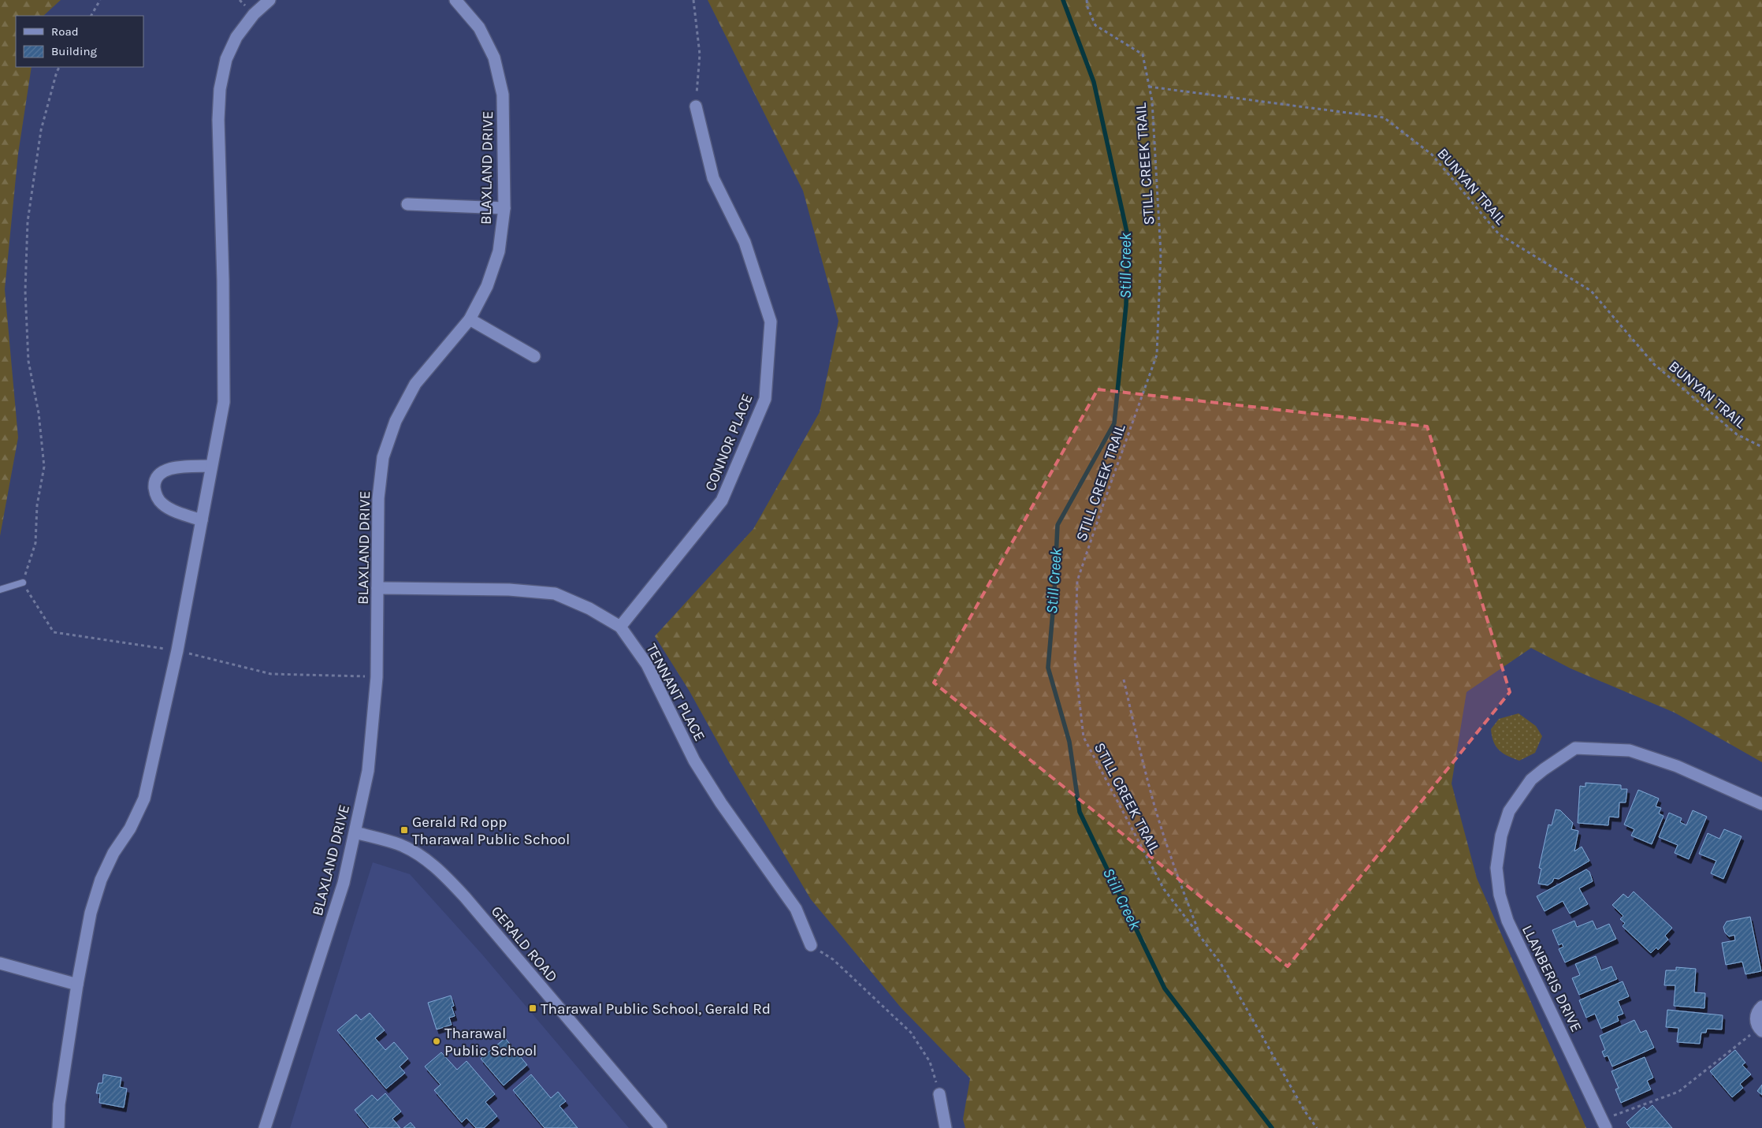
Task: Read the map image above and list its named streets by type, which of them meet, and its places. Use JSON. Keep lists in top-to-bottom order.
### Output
{
  "streets": {
    "street": [
      "BLAXLAND DRIVE",
      "CONNOR PLACE",
      "TENNANT PLACE",
      "GERALD ROAD",
      "LLANBERIS DRIVE"
    ],
    "path": ["STILL CREEK TRAIL", "BUNYAN TRAIL"]
  },
  "crossings": [
    ["STILL CREEK TRAIL", "BUNYAN TRAIL"],
    ["BLAXLAND DRIVE", "TENNANT PLACE"],
    ["BLAXLAND DRIVE", "GERALD ROAD"],
    ["CONNOR PLACE", "TENNANT PLACE"]
  ],
  "water": ["Still Creek"],
  "places": {
    "transit": ["Gerald Rd opp Tharawal Public School", "Tharawal Public School, Gerald Rd"],
    "other": ["Tharawal Public School"]
  },
  "legend": ["Road", "Building"]
}
